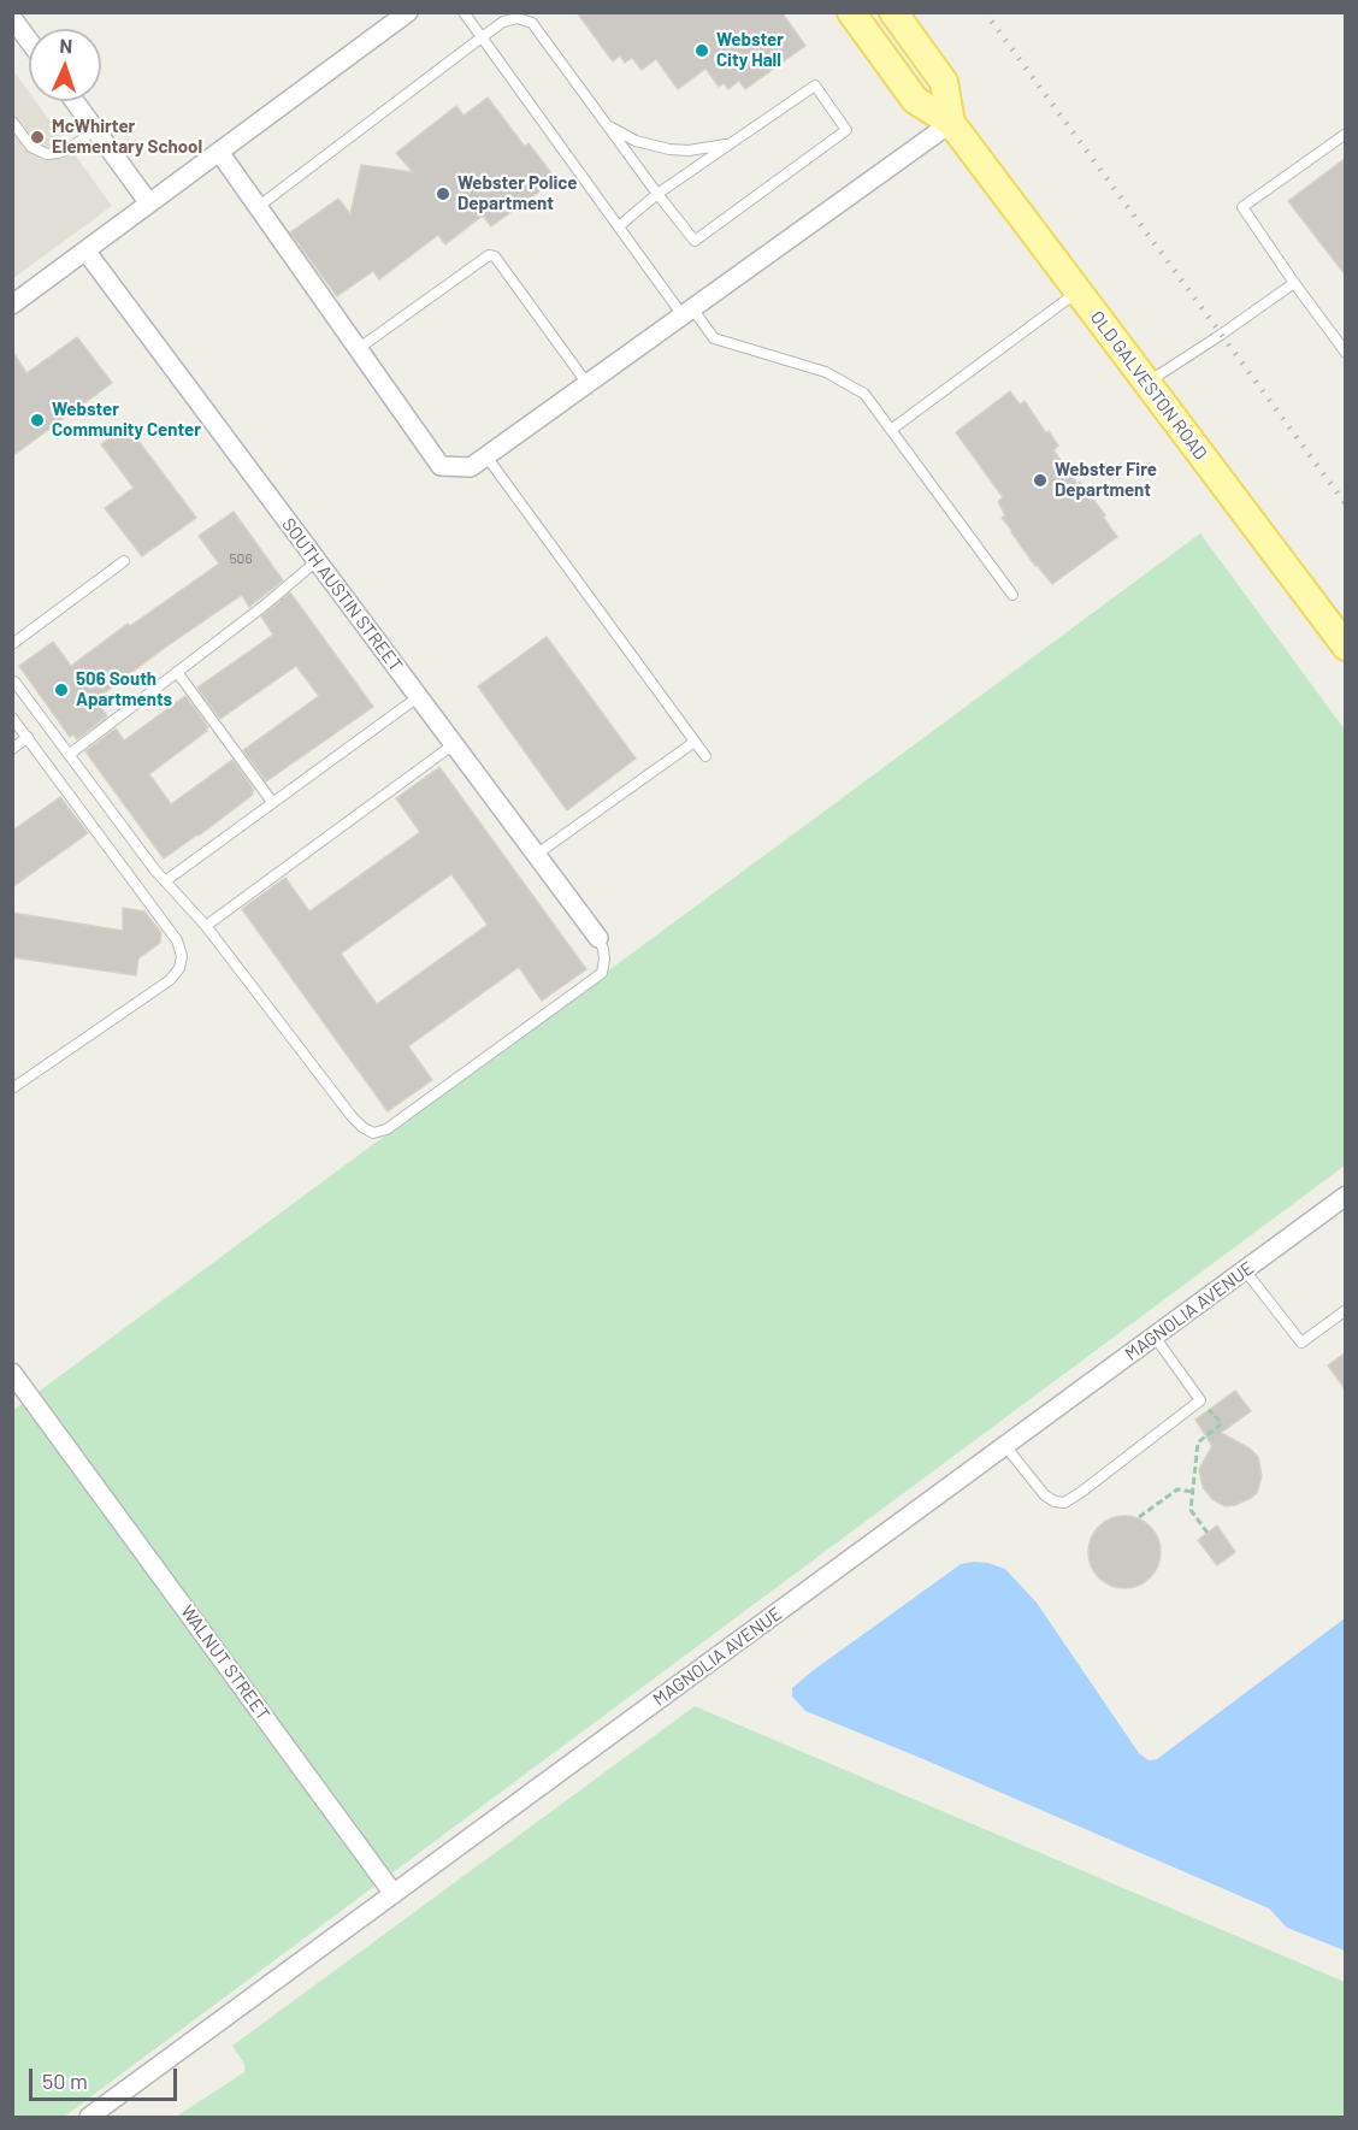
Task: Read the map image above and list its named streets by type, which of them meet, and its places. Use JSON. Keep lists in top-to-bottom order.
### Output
{
  "streets": {
    "main road": ["OLD GALVESTON ROAD"],
    "street": ["SOUTH AUSTIN STREET", "MAGNOLIA AVENUE", "WALNUT STREET"]
  },
  "crossings": [
    ["MAGNOLIA AVENUE", "WALNUT STREET"]
  ],
  "places": [
    "Webster City Hall",
    "McWhirter Elementary School",
    "Webster Police Department",
    "Webster Community Center",
    "Webster Fire Department",
    "506 South Apartments"
  ],
  "house_numbers": ["506"],
  "scale_bar": "50 m",
  "north": "top"
}
